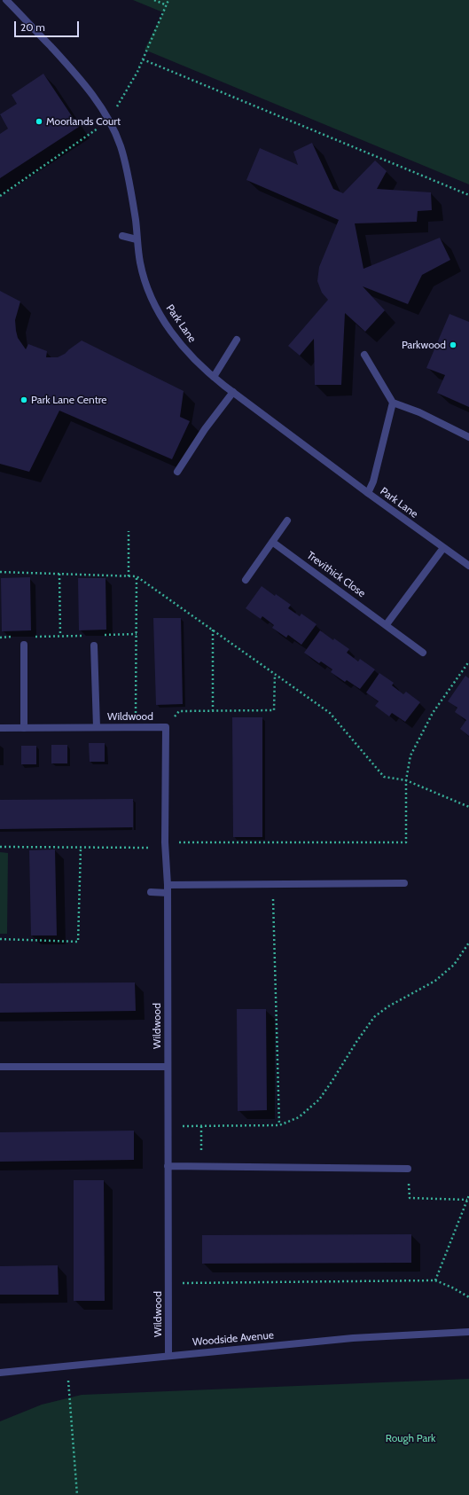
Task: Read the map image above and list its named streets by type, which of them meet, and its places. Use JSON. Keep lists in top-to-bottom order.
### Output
{
  "streets": {
    "street": [
      "Park Lane",
      "Trevithick Close",
      "Wildwood",
      "Woodside Avenue"
    ]
  },
  "crossings": [
    ["Wildwood", "Woodside Avenue"]
  ],
  "parks": ["Rough Park"],
  "places": ["Moorlands Court", "Parkwood", "Park Lane Centre"],
  "scale_bar": "20 m"
}
